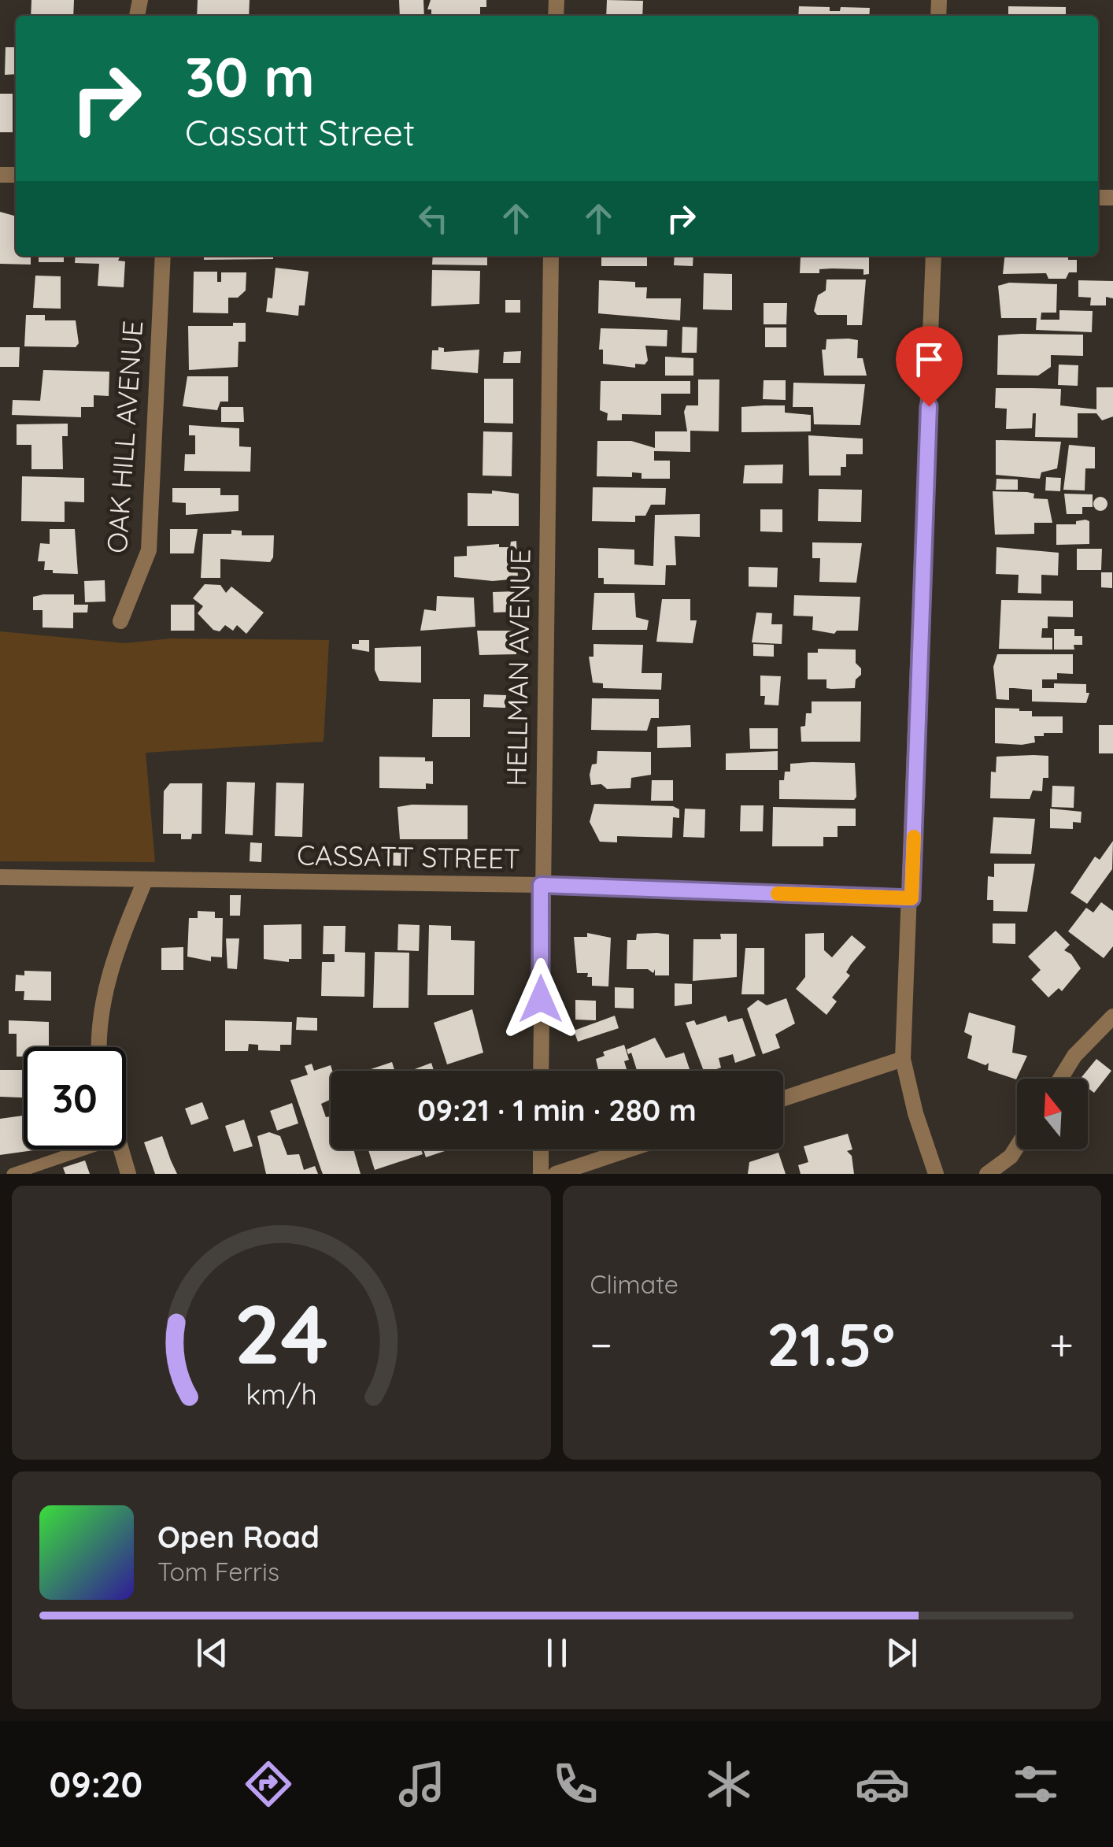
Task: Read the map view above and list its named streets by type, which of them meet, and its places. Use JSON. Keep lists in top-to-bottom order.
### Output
{
  "streets": {
    "street": ["OAK HILL AVENUE", "HELLMAN AVENUE", "CASSATT STREET"]
  },
  "crossings": [
    ["HELLMAN AVENUE", "CASSATT STREET"]
  ],
  "north": "top",
  "page": {
    "turn": ["30 m", "Cassatt Street"],
    "limit": "30",
    "trip": "09:21 · 1 min · 280 m",
    "tile": "Climate",
    "heat": ["−", "21.5°", "+"],
    "song": ["Open Road", "Tom Ferris"],
    "tabs": "09:20",
    "gauge": ["24", "km/h"]
  }
}
